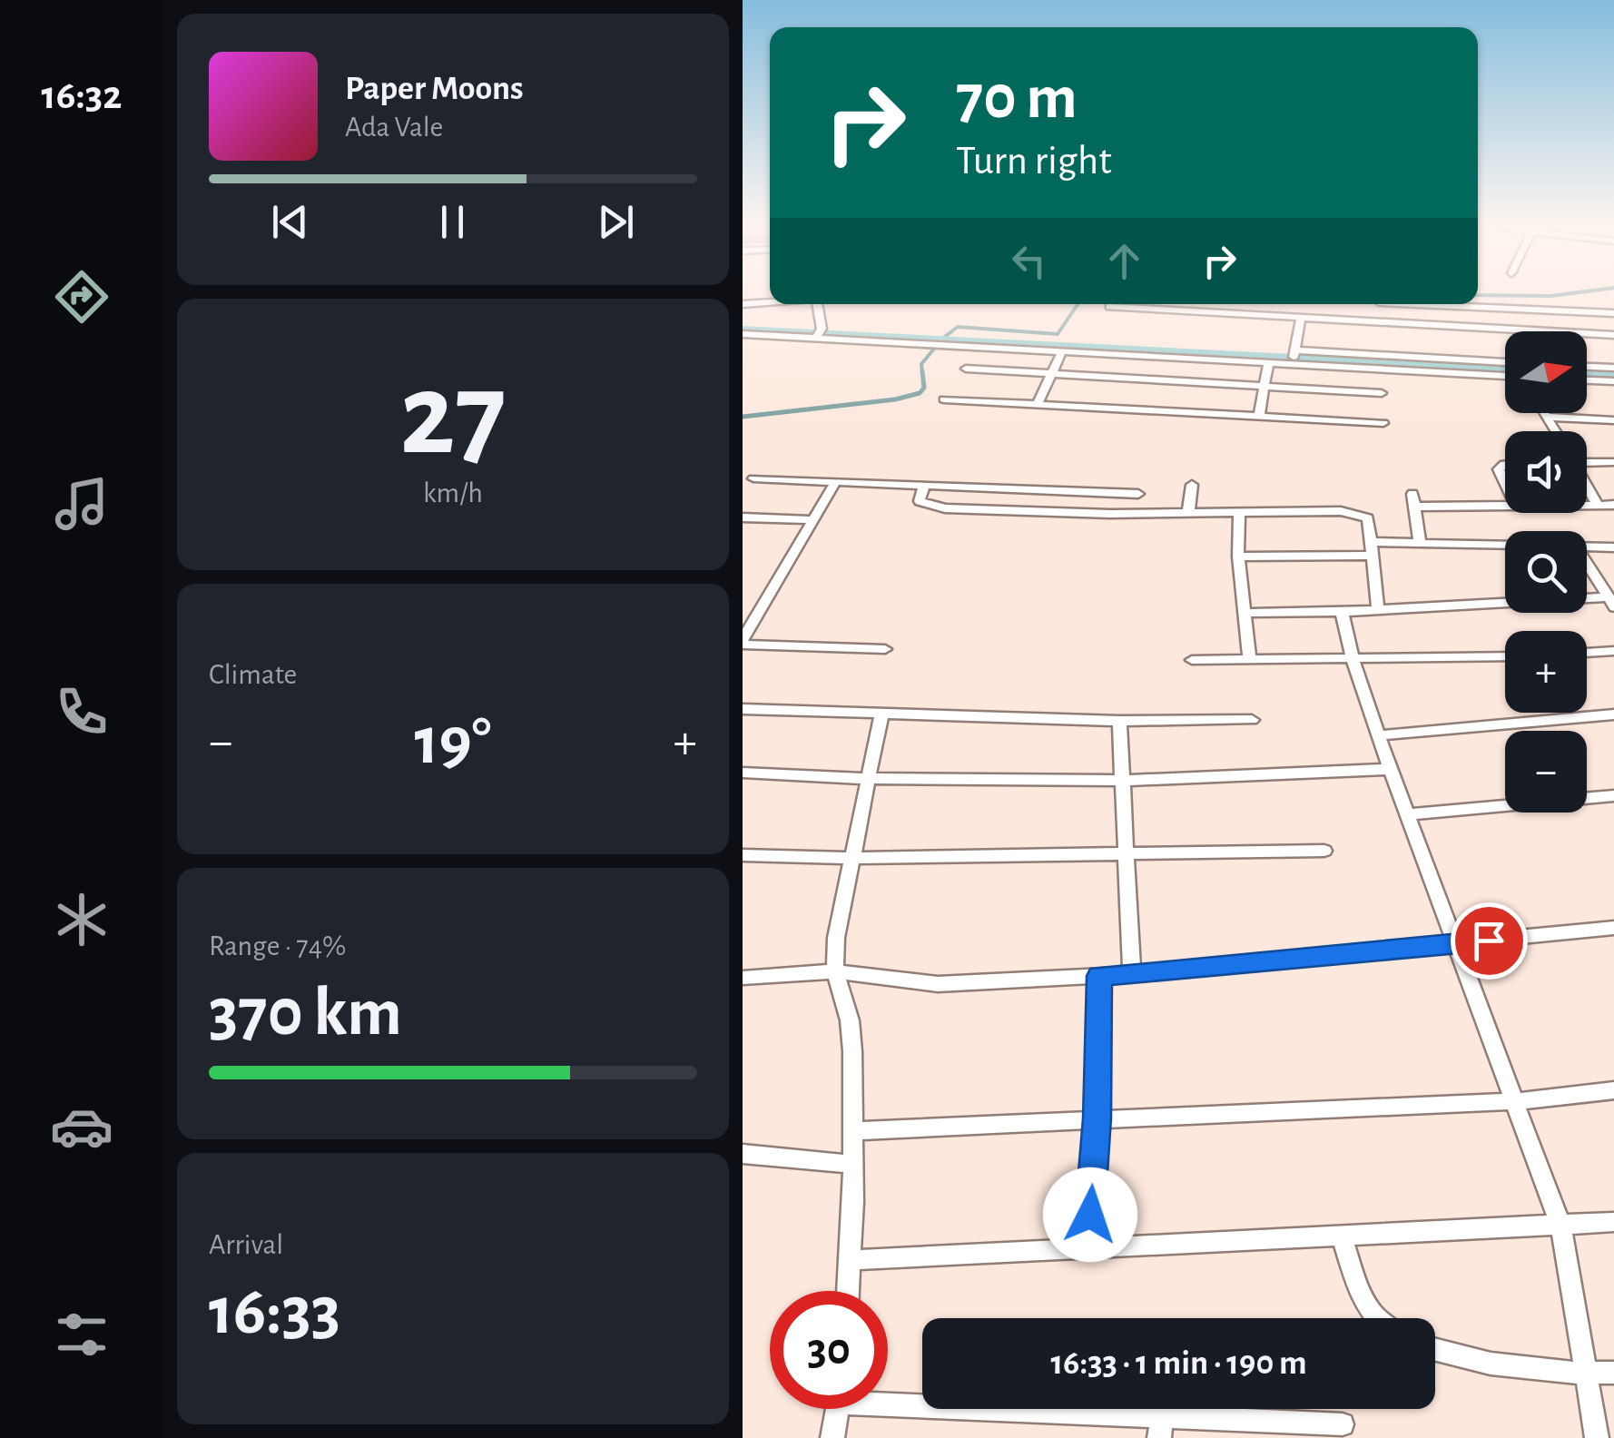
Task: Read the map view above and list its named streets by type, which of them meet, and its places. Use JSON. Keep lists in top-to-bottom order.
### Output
{
  "north": "right",
  "page": {
    "tabs": "16:32",
    "turn": ["70 m", "Turn right"],
    "song": ["Paper Moons", "Ada Vale"],
    "tile": [
      ["27", "km/h"],
      "Climate",
      ["Range · 74%", "370 km"],
      ["Arrival", "16:33"]
    ],
    "map_buttons": ["+", "−"],
    "heat": ["−", "19°", "+"],
    "limit": "30",
    "trip": "16:33 · 1 min · 190 m"
  }
}
